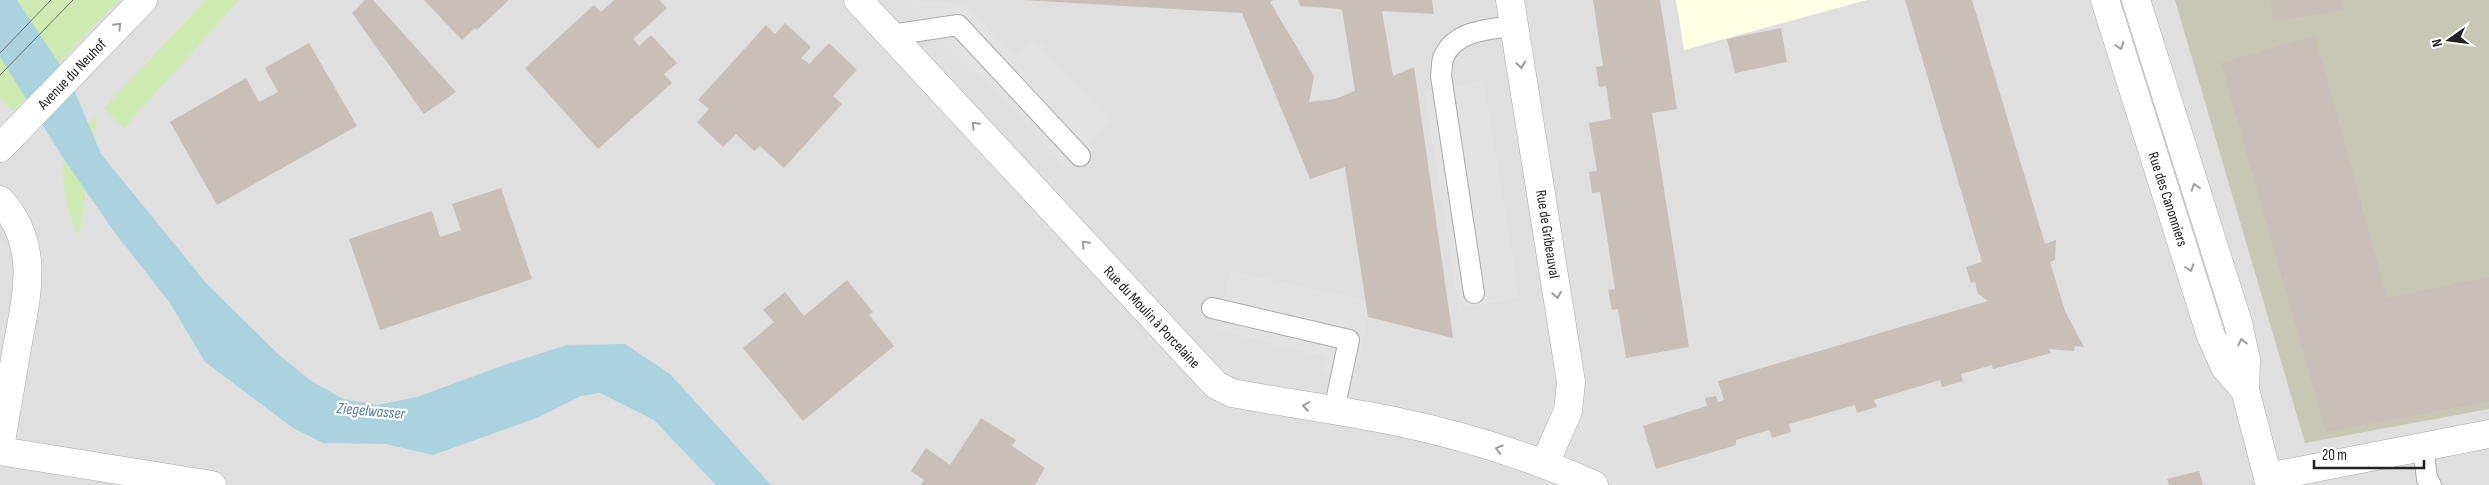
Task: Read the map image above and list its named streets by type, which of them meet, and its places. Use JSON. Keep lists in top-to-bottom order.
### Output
{
  "streets": {
    "street": [
      "Avenue du Neuhof",
      "Rue des Canonniers",
      "Rue de Gribeauval",
      "Rue du Moulin à Porcelaine"
    ]
  },
  "crossings": [
    ["Rue de Gribeauval", "Rue du Moulin à Porcelaine"]
  ],
  "one_way": ["Avenue du Neuhof", "Rue de Gribeauval", "Rue du Moulin à Porcelaine"],
  "water": ["Ziegelwasser"],
  "scale_bar": "20 m",
  "north": "left"
}
